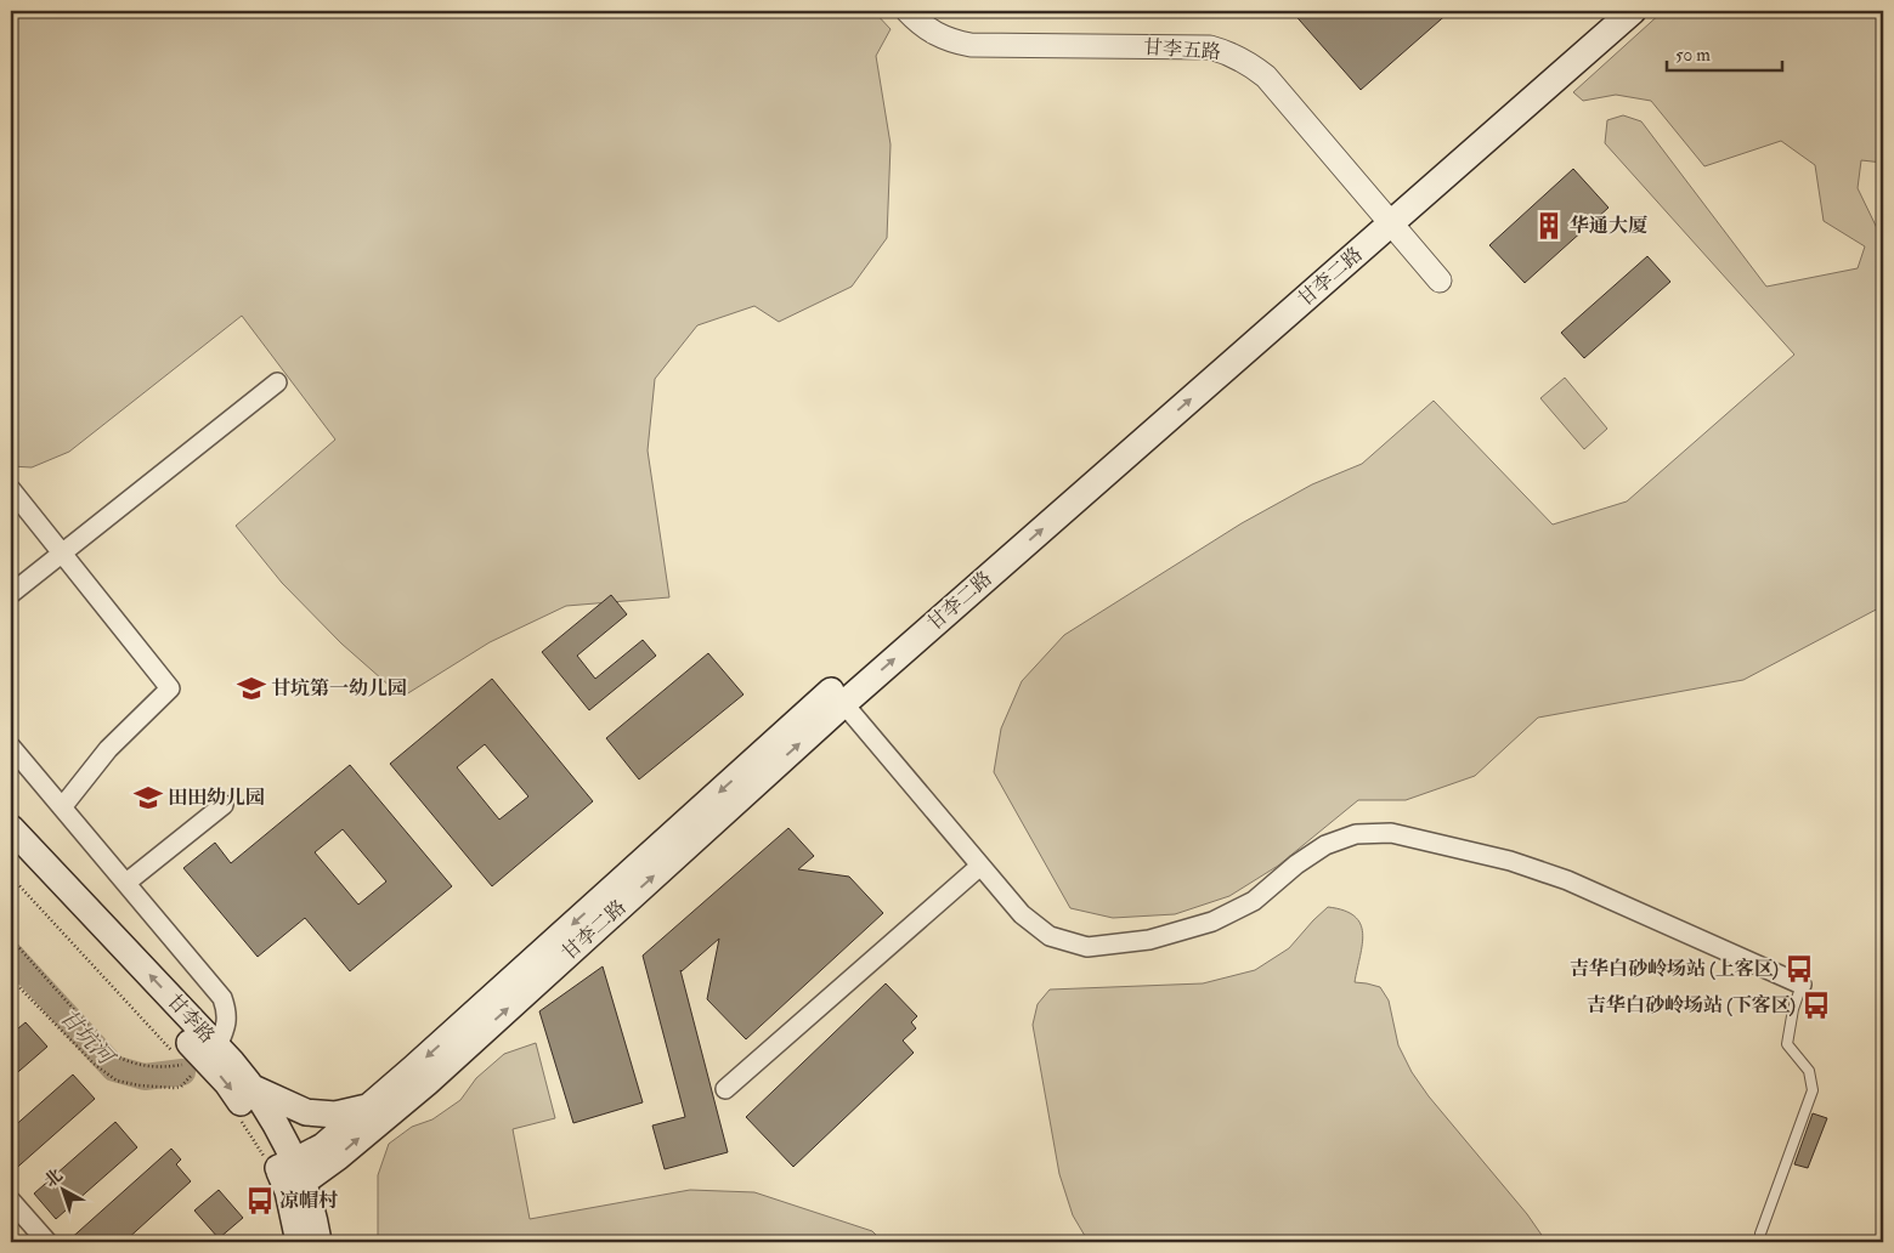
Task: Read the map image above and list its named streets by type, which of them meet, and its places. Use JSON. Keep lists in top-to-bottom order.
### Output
{
  "streets": {
    "main road": ["甘李二路", "甘李路"],
    "street": ["甘李五路"]
  },
  "crossings": [
    ["甘李五路", "甘李二路"],
    ["甘李二路", "甘李路"]
  ],
  "water": ["甘坑河"],
  "places": {
    "building": ["华通大厦"],
    "school or university": ["甘坑第一幼儿园", "田田幼儿园"],
    "bus stop": ["吉华白砂岭场站 (上客区)", "吉华白砂岭场站 (下客区)", "凉帽村"]
  },
  "scale_bar": "50 m",
  "north": "top left"
}
